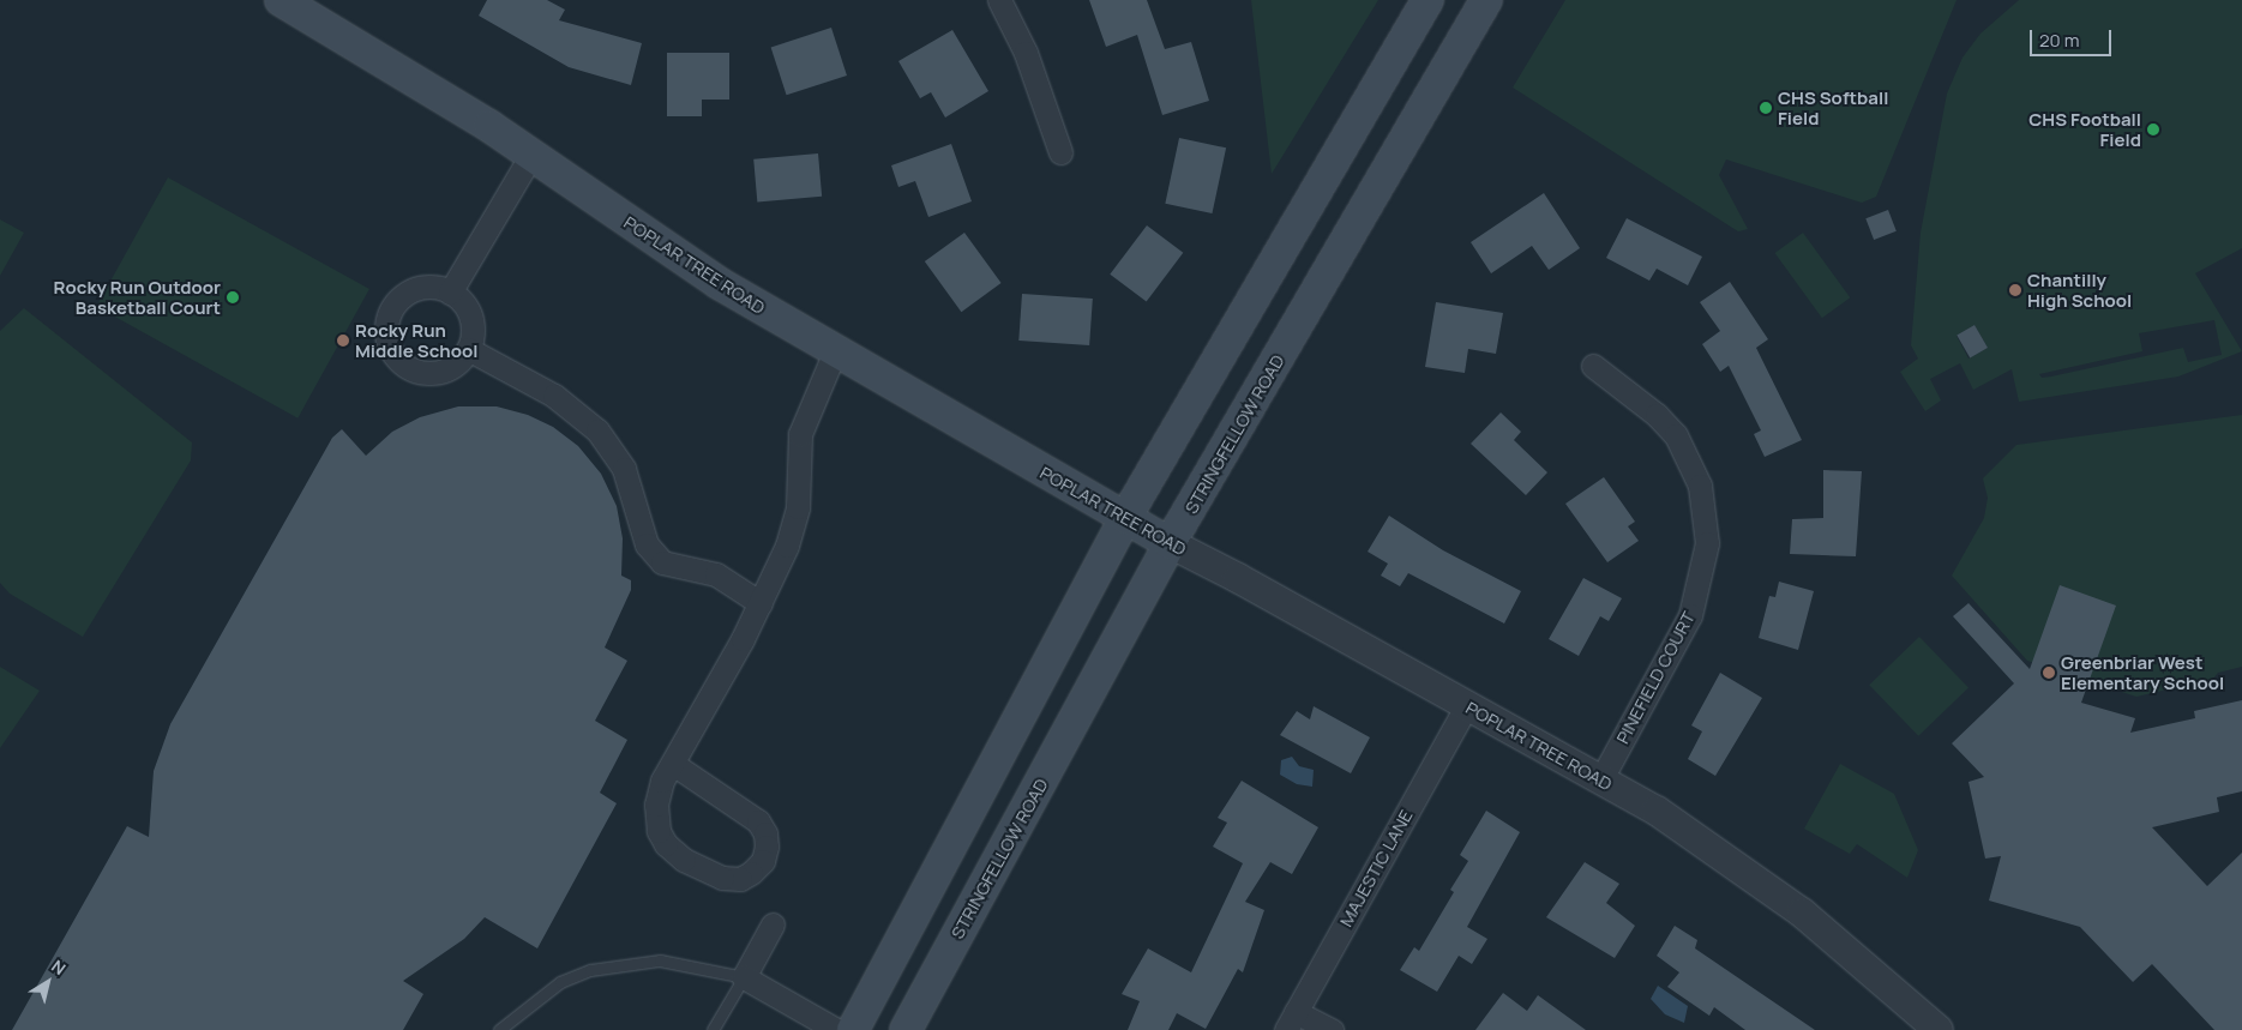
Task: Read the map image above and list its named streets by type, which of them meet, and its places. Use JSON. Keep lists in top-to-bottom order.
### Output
{
  "streets": {
    "main road": ["POPLAR TREE ROAD", "STRINGFELLOW ROAD"],
    "street": ["PINEFIELD COURT", "MAJESTIC LANE"]
  },
  "crossings": [
    ["POPLAR TREE ROAD", "STRINGFELLOW ROAD"],
    ["POPLAR TREE ROAD", "PINEFIELD COURT"],
    ["POPLAR TREE ROAD", "MAJESTIC LANE"]
  ],
  "places": [
    "CHS Softball Field",
    "CHS Football Field",
    "Chantilly High School",
    "Rocky Run Outdoor Basketball Court",
    "Rocky Run Middle School",
    "Greenbriar West Elementary School"
  ],
  "scale_bar": "20 m",
  "north": "top right"
}
